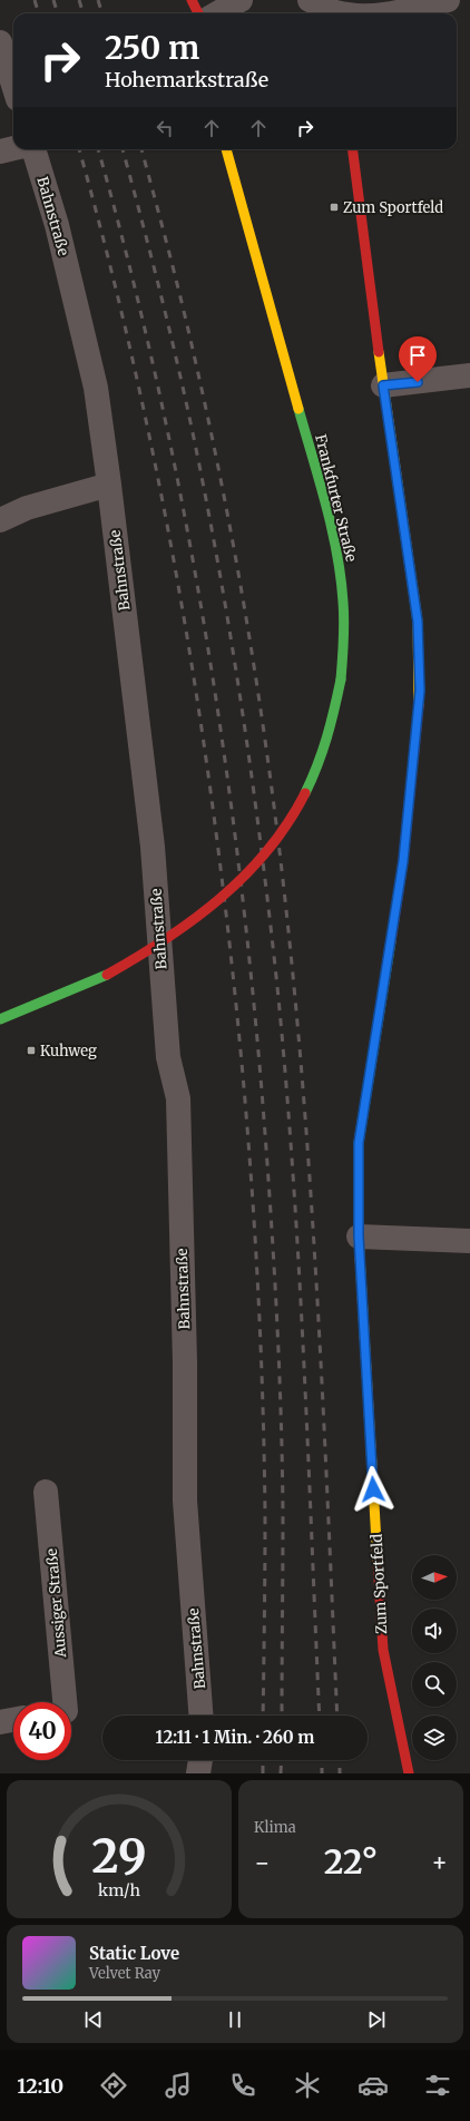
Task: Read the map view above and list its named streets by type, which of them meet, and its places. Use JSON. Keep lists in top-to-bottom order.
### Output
{
  "streets": {
    "street": [
      "Bahnstraße",
      "Frankfurter Straße",
      "Zum Sportfeld",
      "Aussiger Straße"
    ]
  },
  "places": {
    "transit": ["Zum Sportfeld", "Kuhweg"]
  },
  "north": "right",
  "page": {
    "turn": ["250 m", "Hohemarkstraße"],
    "limit": "40",
    "trip": "12:11 · 1 Min. · 260 m",
    "tile": "Klima",
    "heat": ["−", "22°", "+"],
    "song": ["Static Love", "Velvet Ray"],
    "tabs": "12:10",
    "gauge": ["29", "km/h"]
  }
}
